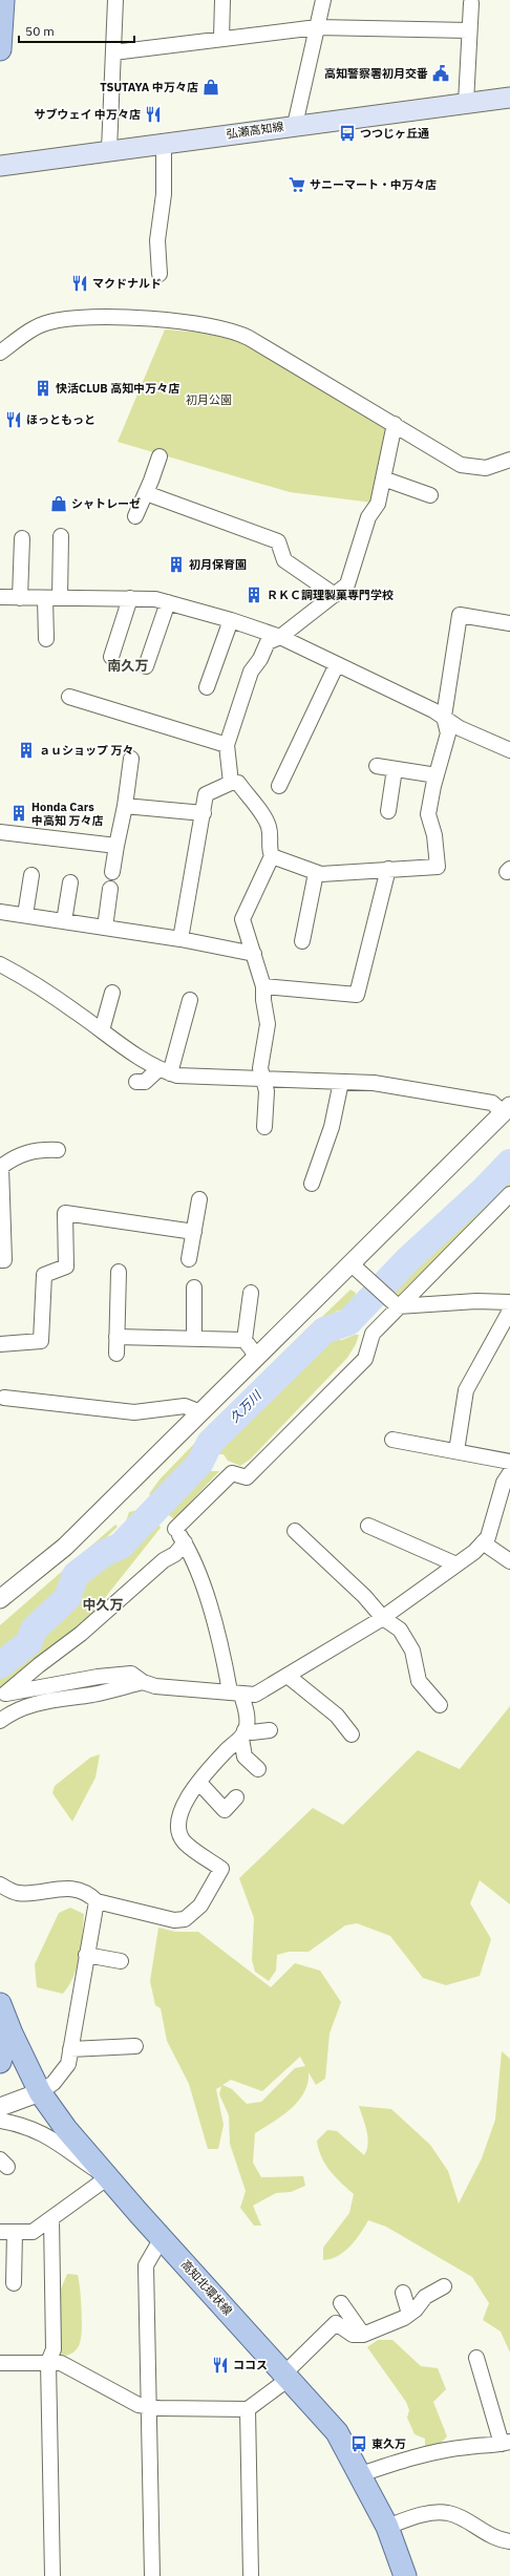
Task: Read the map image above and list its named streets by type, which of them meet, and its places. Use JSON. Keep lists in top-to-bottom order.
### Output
{
  "streets": {
    "main road": ["弘瀬高知線", "高知北環状線"]
  },
  "districts": ["南久万", "中久万"],
  "water": ["久万川"],
  "parks": ["初月公園"],
  "places": {
    "public building": ["高知警察署初月交番"],
    "shop": ["TSUTAYA 中万々店", "シャトレーゼ"],
    "restaurant": [
      "サブウェイ 中万々店",
      "マクドナルド",
      "ほっともっと",
      "ココス"
    ],
    "bus stop": ["つつじヶ丘通", "東久万"],
    "supermarket": ["サニーマート・中万々店"],
    "building": [
      "快活CLUB 高知中万々店",
      "初月保育園",
      "ＲＫＣ調理製菓専門学校",
      "ａｕショップ 万々",
      "Honda Cars 中高知 万々店"
    ]
  },
  "scale_bar": "50 m"
}
